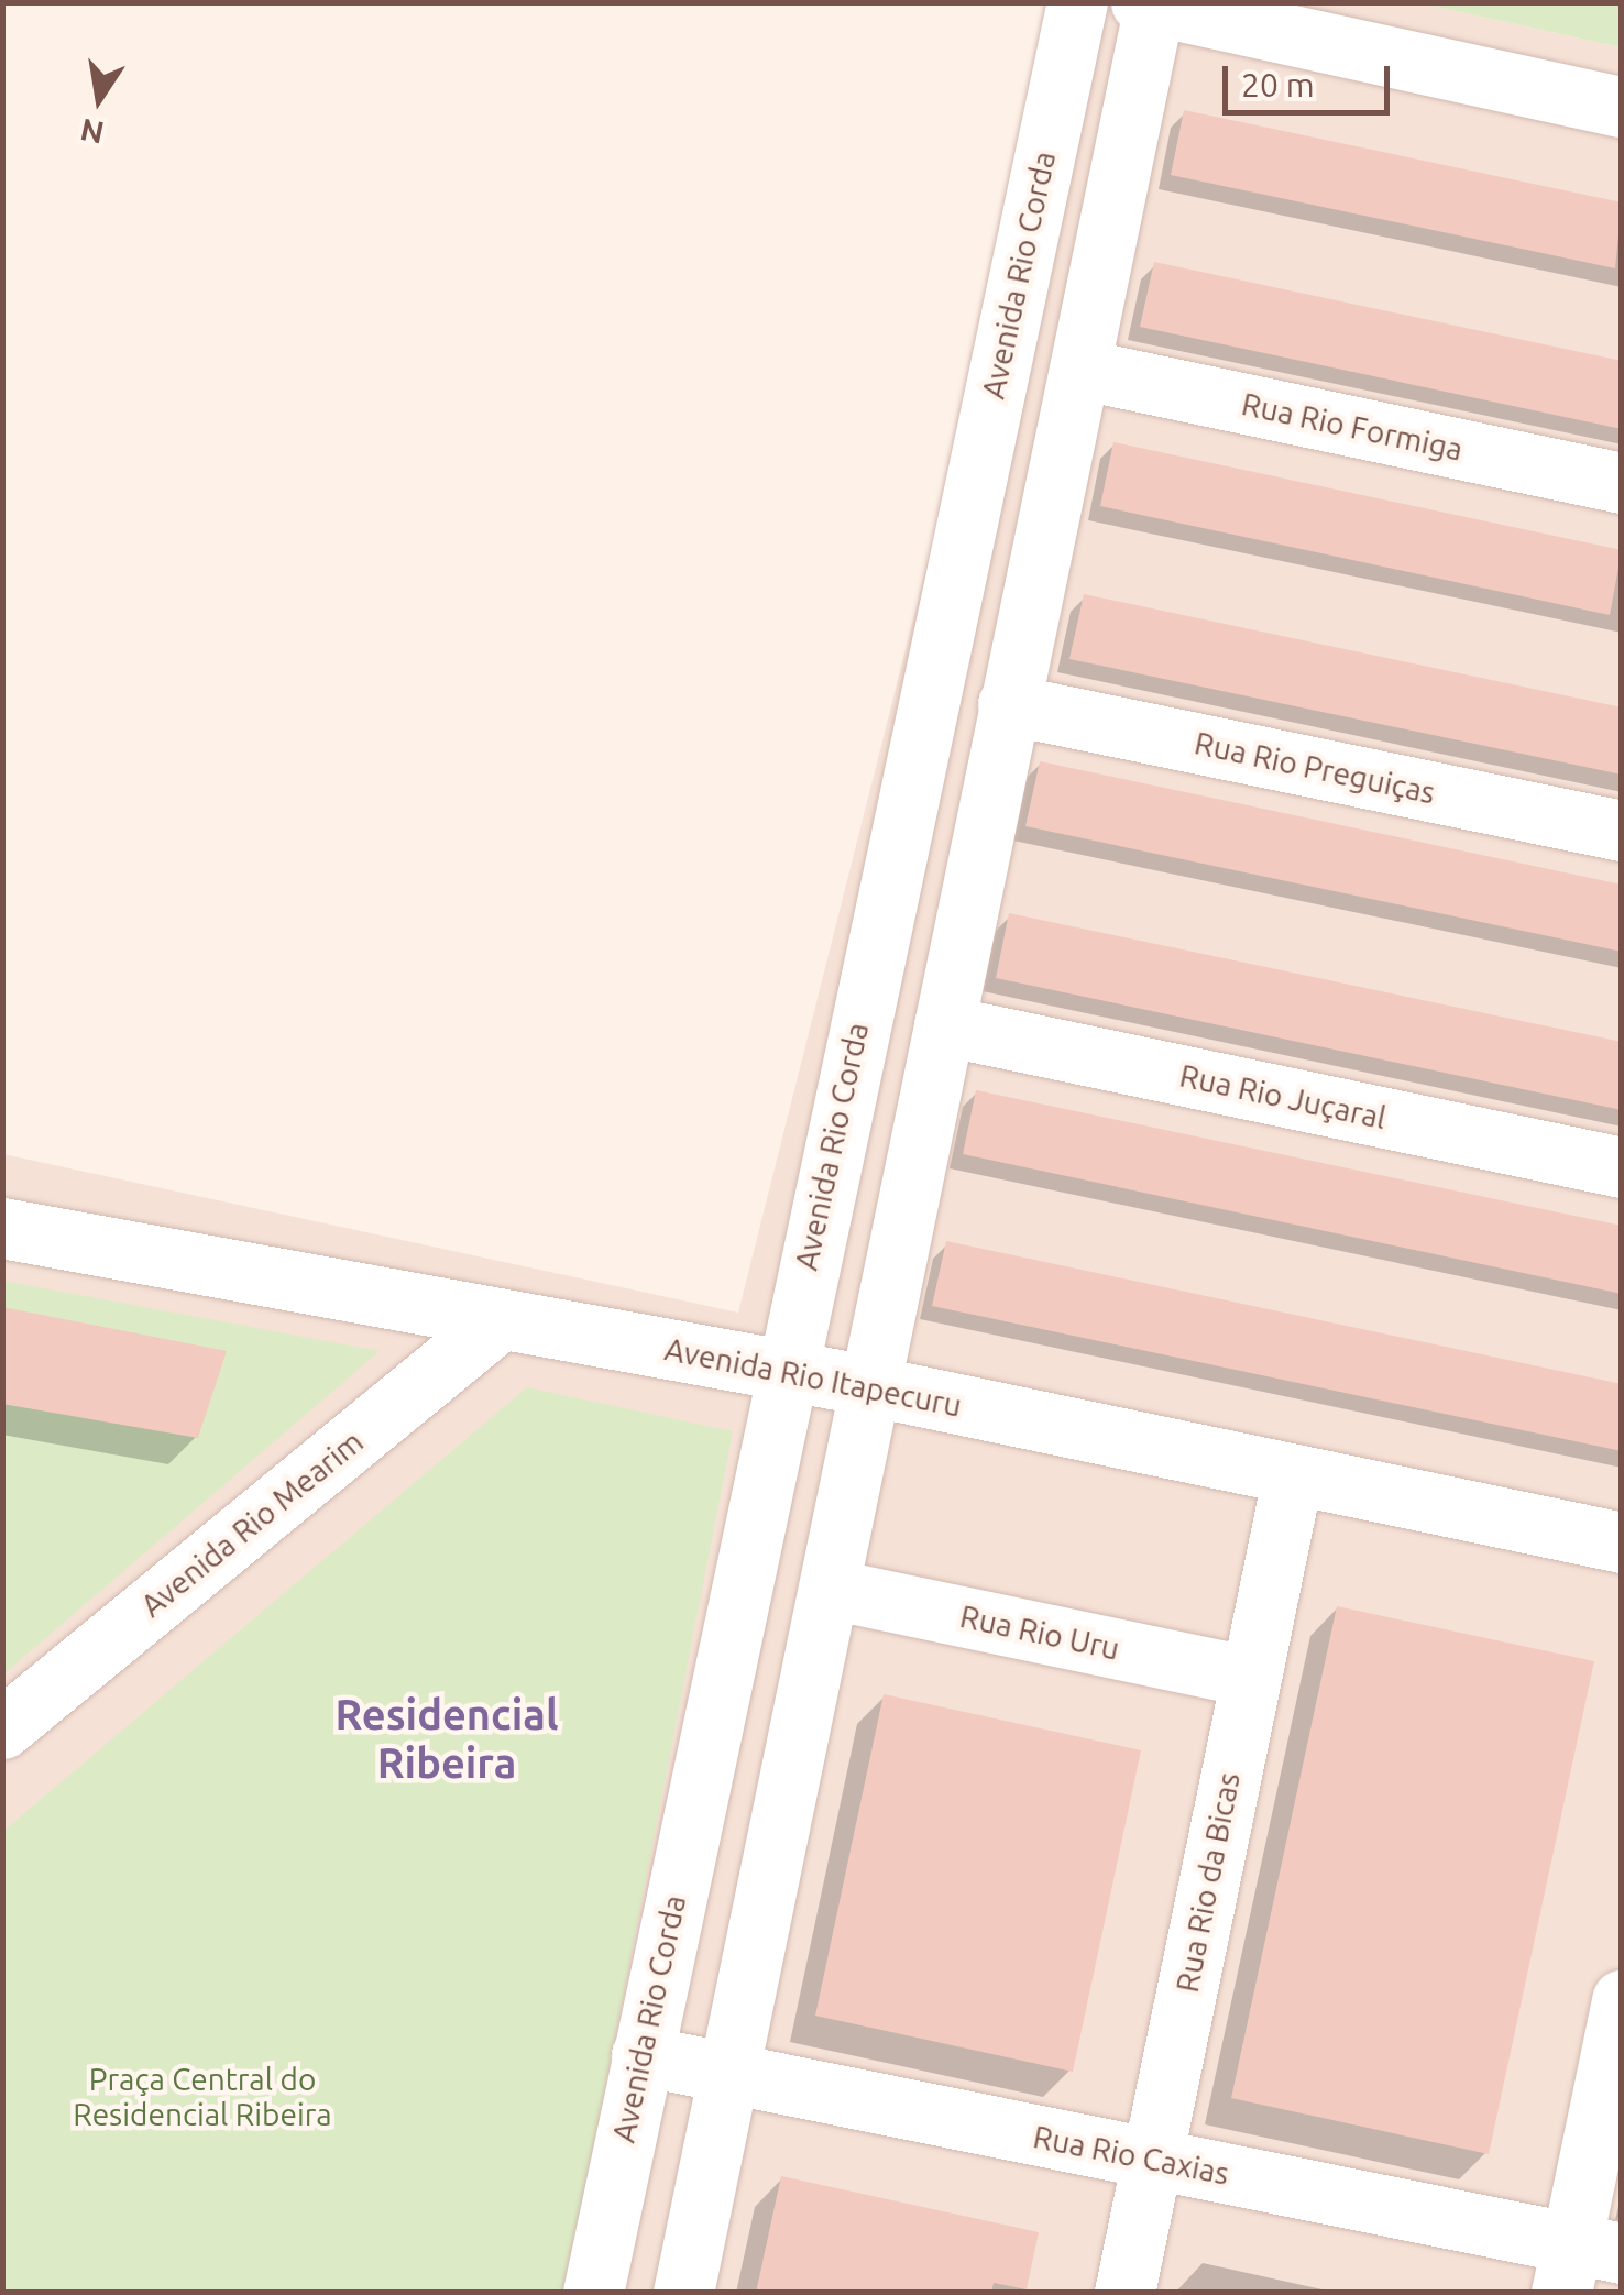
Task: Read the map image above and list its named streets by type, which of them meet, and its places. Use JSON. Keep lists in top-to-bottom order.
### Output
{
  "streets": {
    "street": [
      "Avenida Rio Corda",
      "Rua Rio Formiga",
      "Rua Rio Preguiças",
      "Rua Rio Juçaral",
      "Avenida Rio Itapecuru",
      "Avenida Rio Mearim",
      "Rua Rio Uru",
      "Rua Rio da Bicas",
      "Rua Rio Caxias"
    ]
  },
  "crossings": [
    ["Avenida Rio Corda", "Avenida Rio Itapecuru"],
    ["Avenida Rio Corda", "Rua Rio Caxias"],
    ["Avenida Rio Itapecuru", "Avenida Rio Mearim"],
    ["Avenida Rio Itapecuru", "Rua Rio da Bicas"],
    ["Rua Rio Uru", "Rua Rio da Bicas"],
    ["Rua Rio da Bicas", "Rua Rio Caxias"]
  ],
  "districts": ["Residencial Ribeira"],
  "parks": ["Praça Central do Residencial Ribeira"],
  "scale_bar": "20 m",
  "north": "bottom"
}
